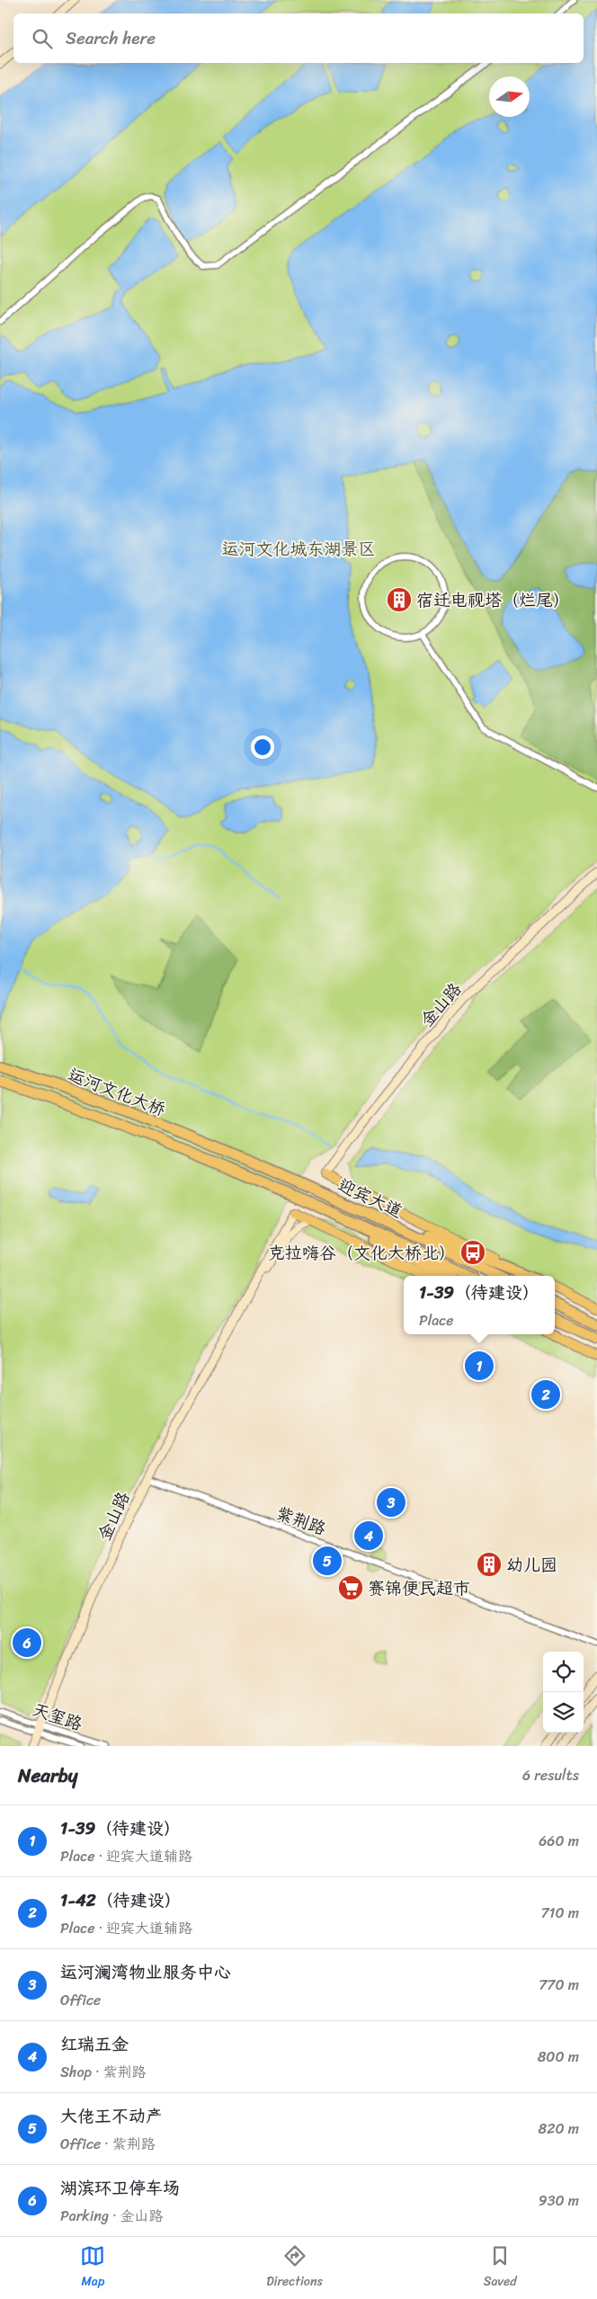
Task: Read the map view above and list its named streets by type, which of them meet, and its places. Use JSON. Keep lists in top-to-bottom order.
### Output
{
  "streets": {
    "highway": ["运河文化大桥", "迎宾大道"],
    "street": ["金山路", "紫荆路", "天玺路"]
  },
  "crossings": [
    ["金山路", "紫荆路"],
    ["金山路", "天玺路"],
    ["运河文化大桥", "迎宾大道"]
  ],
  "parks": ["运河文化城东湖景区"],
  "places": {
    "building": ["宿迁电视塔（烂尾）", "幼儿园"],
    "bus stop": ["克拉嗨谷（文化大桥北）"],
    "supermarket": ["赛锦便民超市"]
  },
  "north": "right",
  "page": {
    "search": "Search here",
    "popup": ["1-39（待建设）", "Place"],
    "pins": [
      "1",
      "2",
      "3",
      "4",
      "5",
      "6"
    ],
    "heading": ["Nearby", "6 results"],
    "list": [
      {
        "mark": "1",
        "name": "1-39（待建设）",
        "note": "Place · 迎宾大道辅路",
        "value": "660 m"
      },
      {
        "mark": "2",
        "name": "1-42（待建设）",
        "note": "Place · 迎宾大道辅路",
        "value": "710 m"
      },
      {
        "mark": "3",
        "name": "运河澜湾物业服务中心",
        "note": "Office",
        "value": "770 m"
      },
      {
        "mark": "4",
        "name": "红瑞五金",
        "note": "Shop · 紫荆路",
        "value": "800 m"
      },
      {
        "mark": "5",
        "name": "大佬王不动产",
        "note": "Office · 紫荆路",
        "value": "820 m"
      },
      {
        "mark": "6",
        "name": "湖滨环卫停车场",
        "note": "Parking · 金山路",
        "value": "930 m"
      }
    ],
    "nav": ["Map", "Directions", "Saved"]
  }
}
